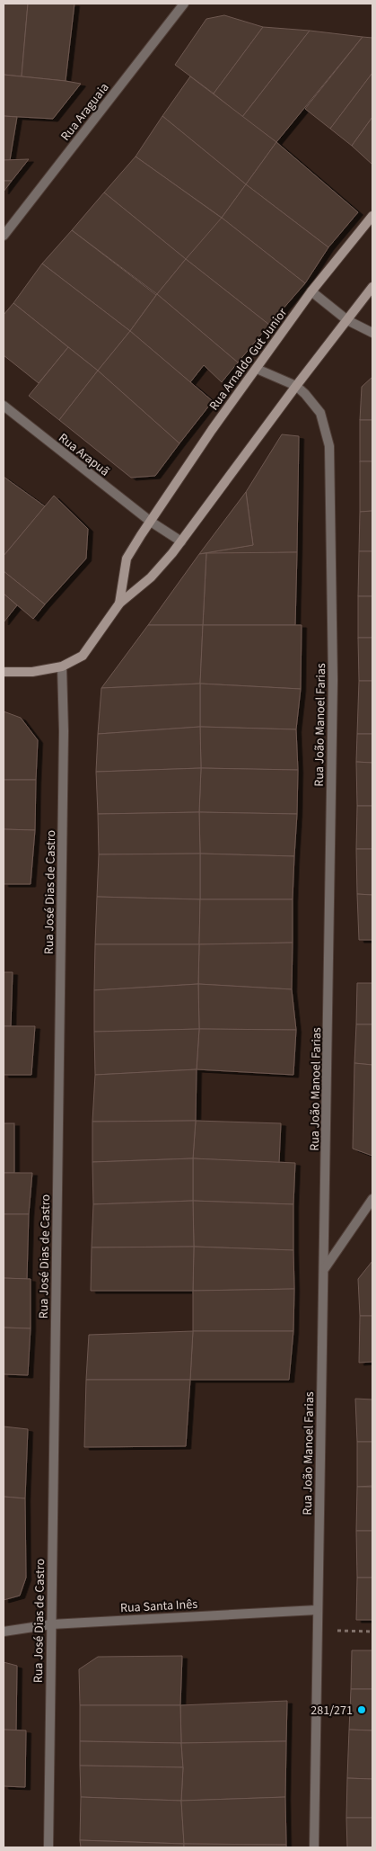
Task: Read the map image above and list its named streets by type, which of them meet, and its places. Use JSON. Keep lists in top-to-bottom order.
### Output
{
  "streets": {
    "street": [
      "Rua Araguaia",
      "Rua Arnaldo Gut Junior",
      "Rua Arapuã",
      "Rua João Manoel Farias",
      "Rua José Dias de Castro",
      "Rua Santa Inês"
    ]
  },
  "crossings": [
    ["Rua Arnaldo Gut Junior", "Rua Arapuã"],
    ["Rua Arnaldo Gut Junior", "Rua João Manoel Farias"],
    ["Rua João Manoel Farias", "Rua Santa Inês"],
    ["Rua José Dias de Castro", "Rua Santa Inês"]
  ],
  "places": ["281/271"]
}
